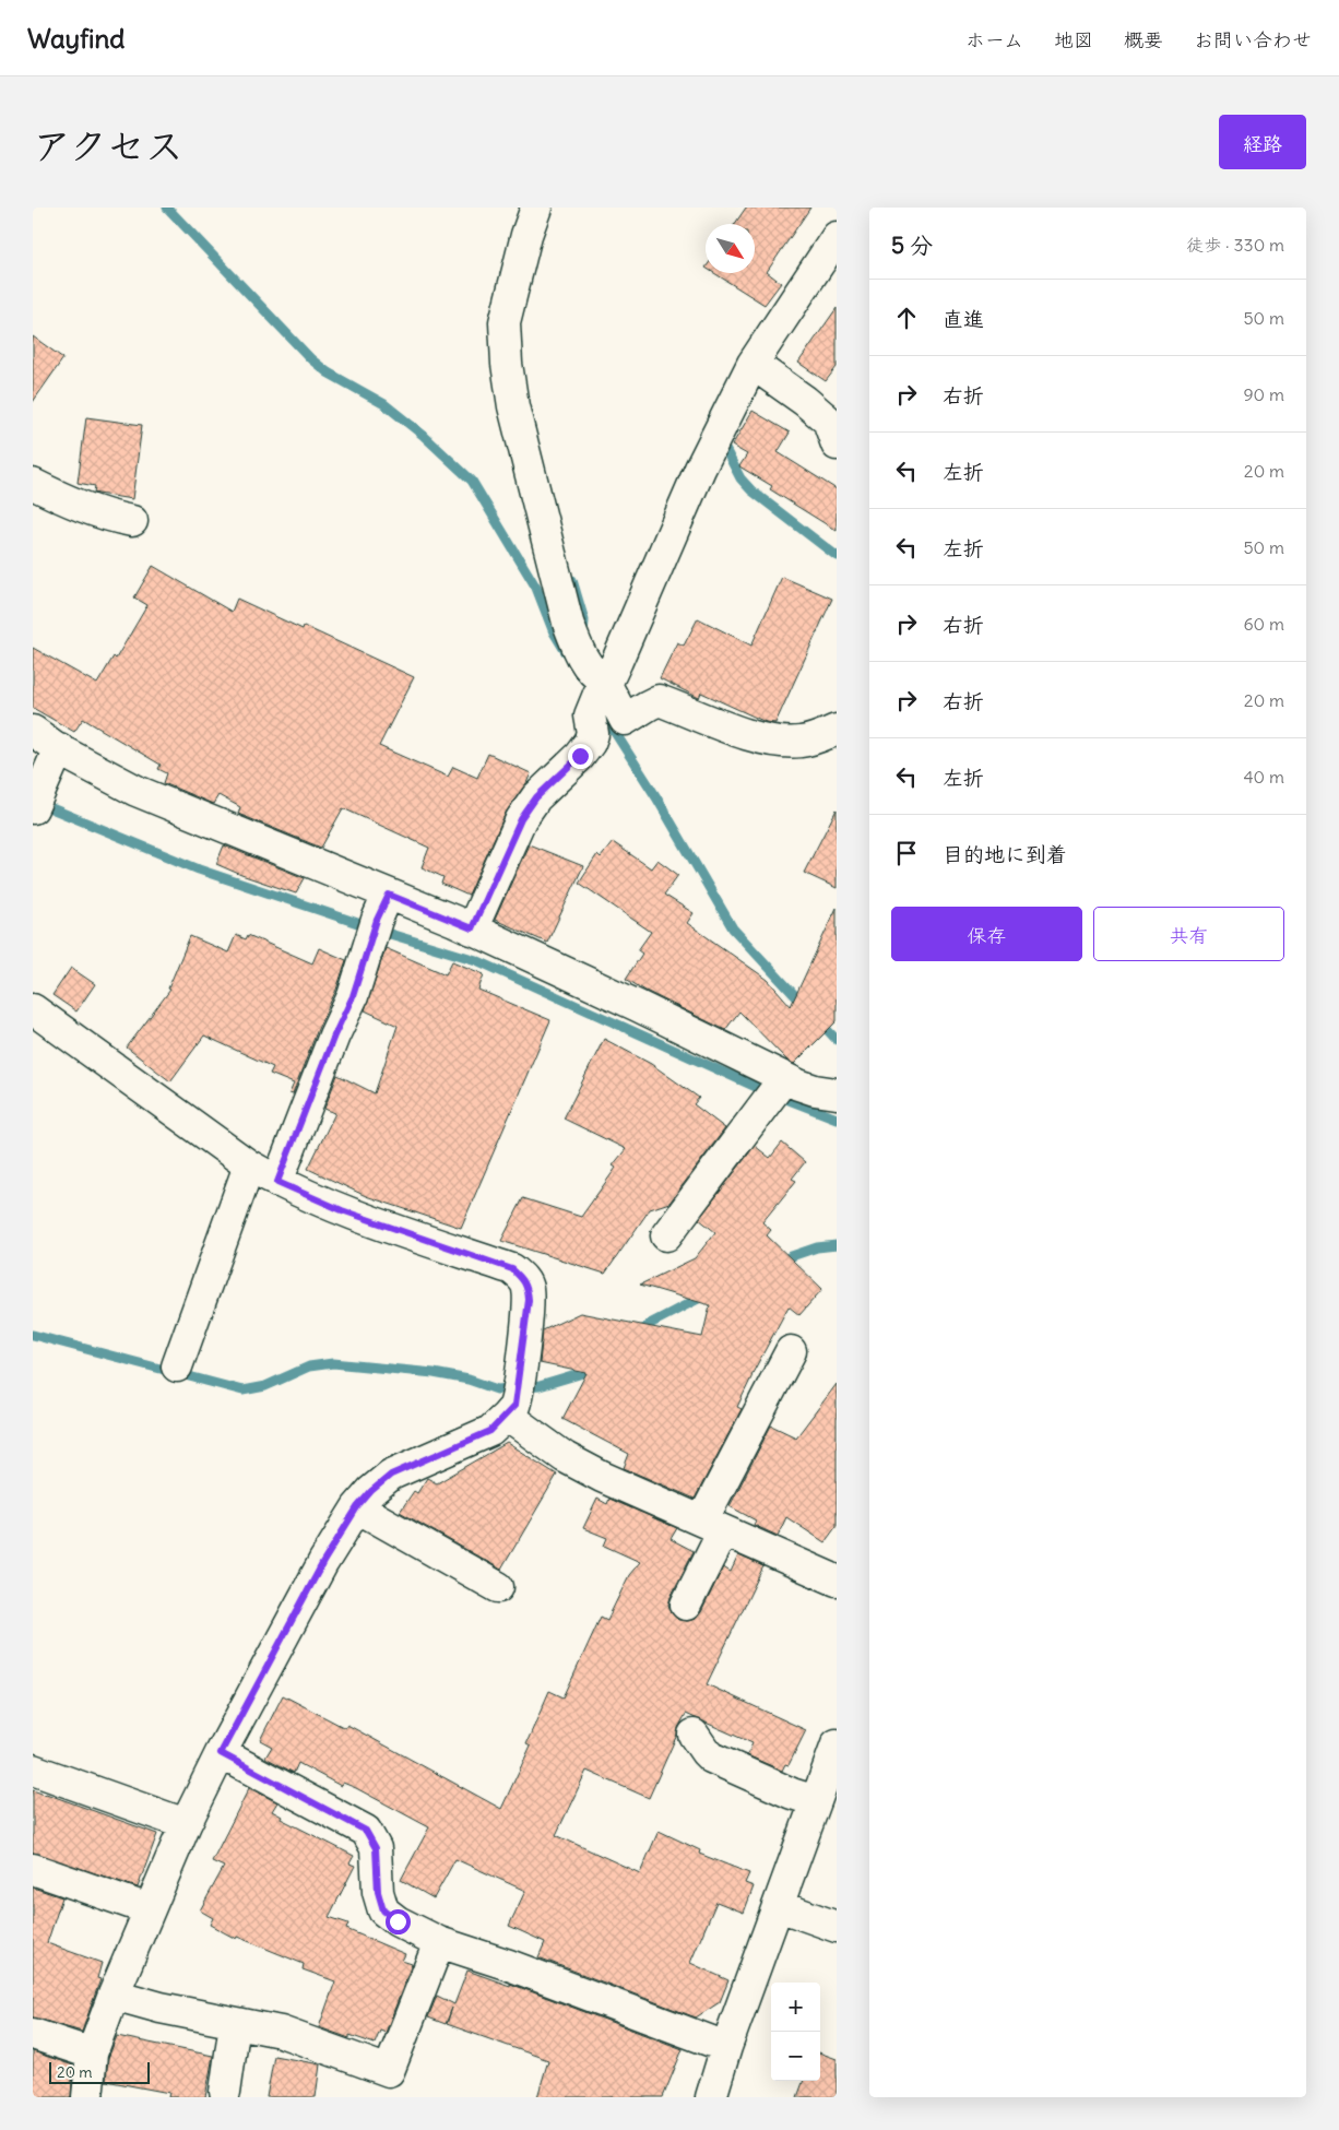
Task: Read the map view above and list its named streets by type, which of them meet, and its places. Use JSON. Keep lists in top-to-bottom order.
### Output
{
  "scale_bar": "20 m",
  "north": "bottom right",
  "page": {
    "header": "Wayfind",
    "nav": [
      "ホーム",
      "地図",
      "概要",
      "お問い合わせ"
    ],
    "title": "アクセス",
    "buttons": [
      "経路",
      ["保存", "共有"]
    ],
    "heading": ["5 分", "徒歩 · 330 m"],
    "list": [
      ["直進", "50 m"],
      ["右折", "90 m"],
      ["左折", "20 m"],
      ["左折", "50 m"],
      ["右折", "60 m"],
      ["右折", "20 m"],
      ["左折", "40 m"],
      "目的地に到着"
    ],
    "map_buttons": ["+", "−"],
    "scale": "20 m"
  }
}
